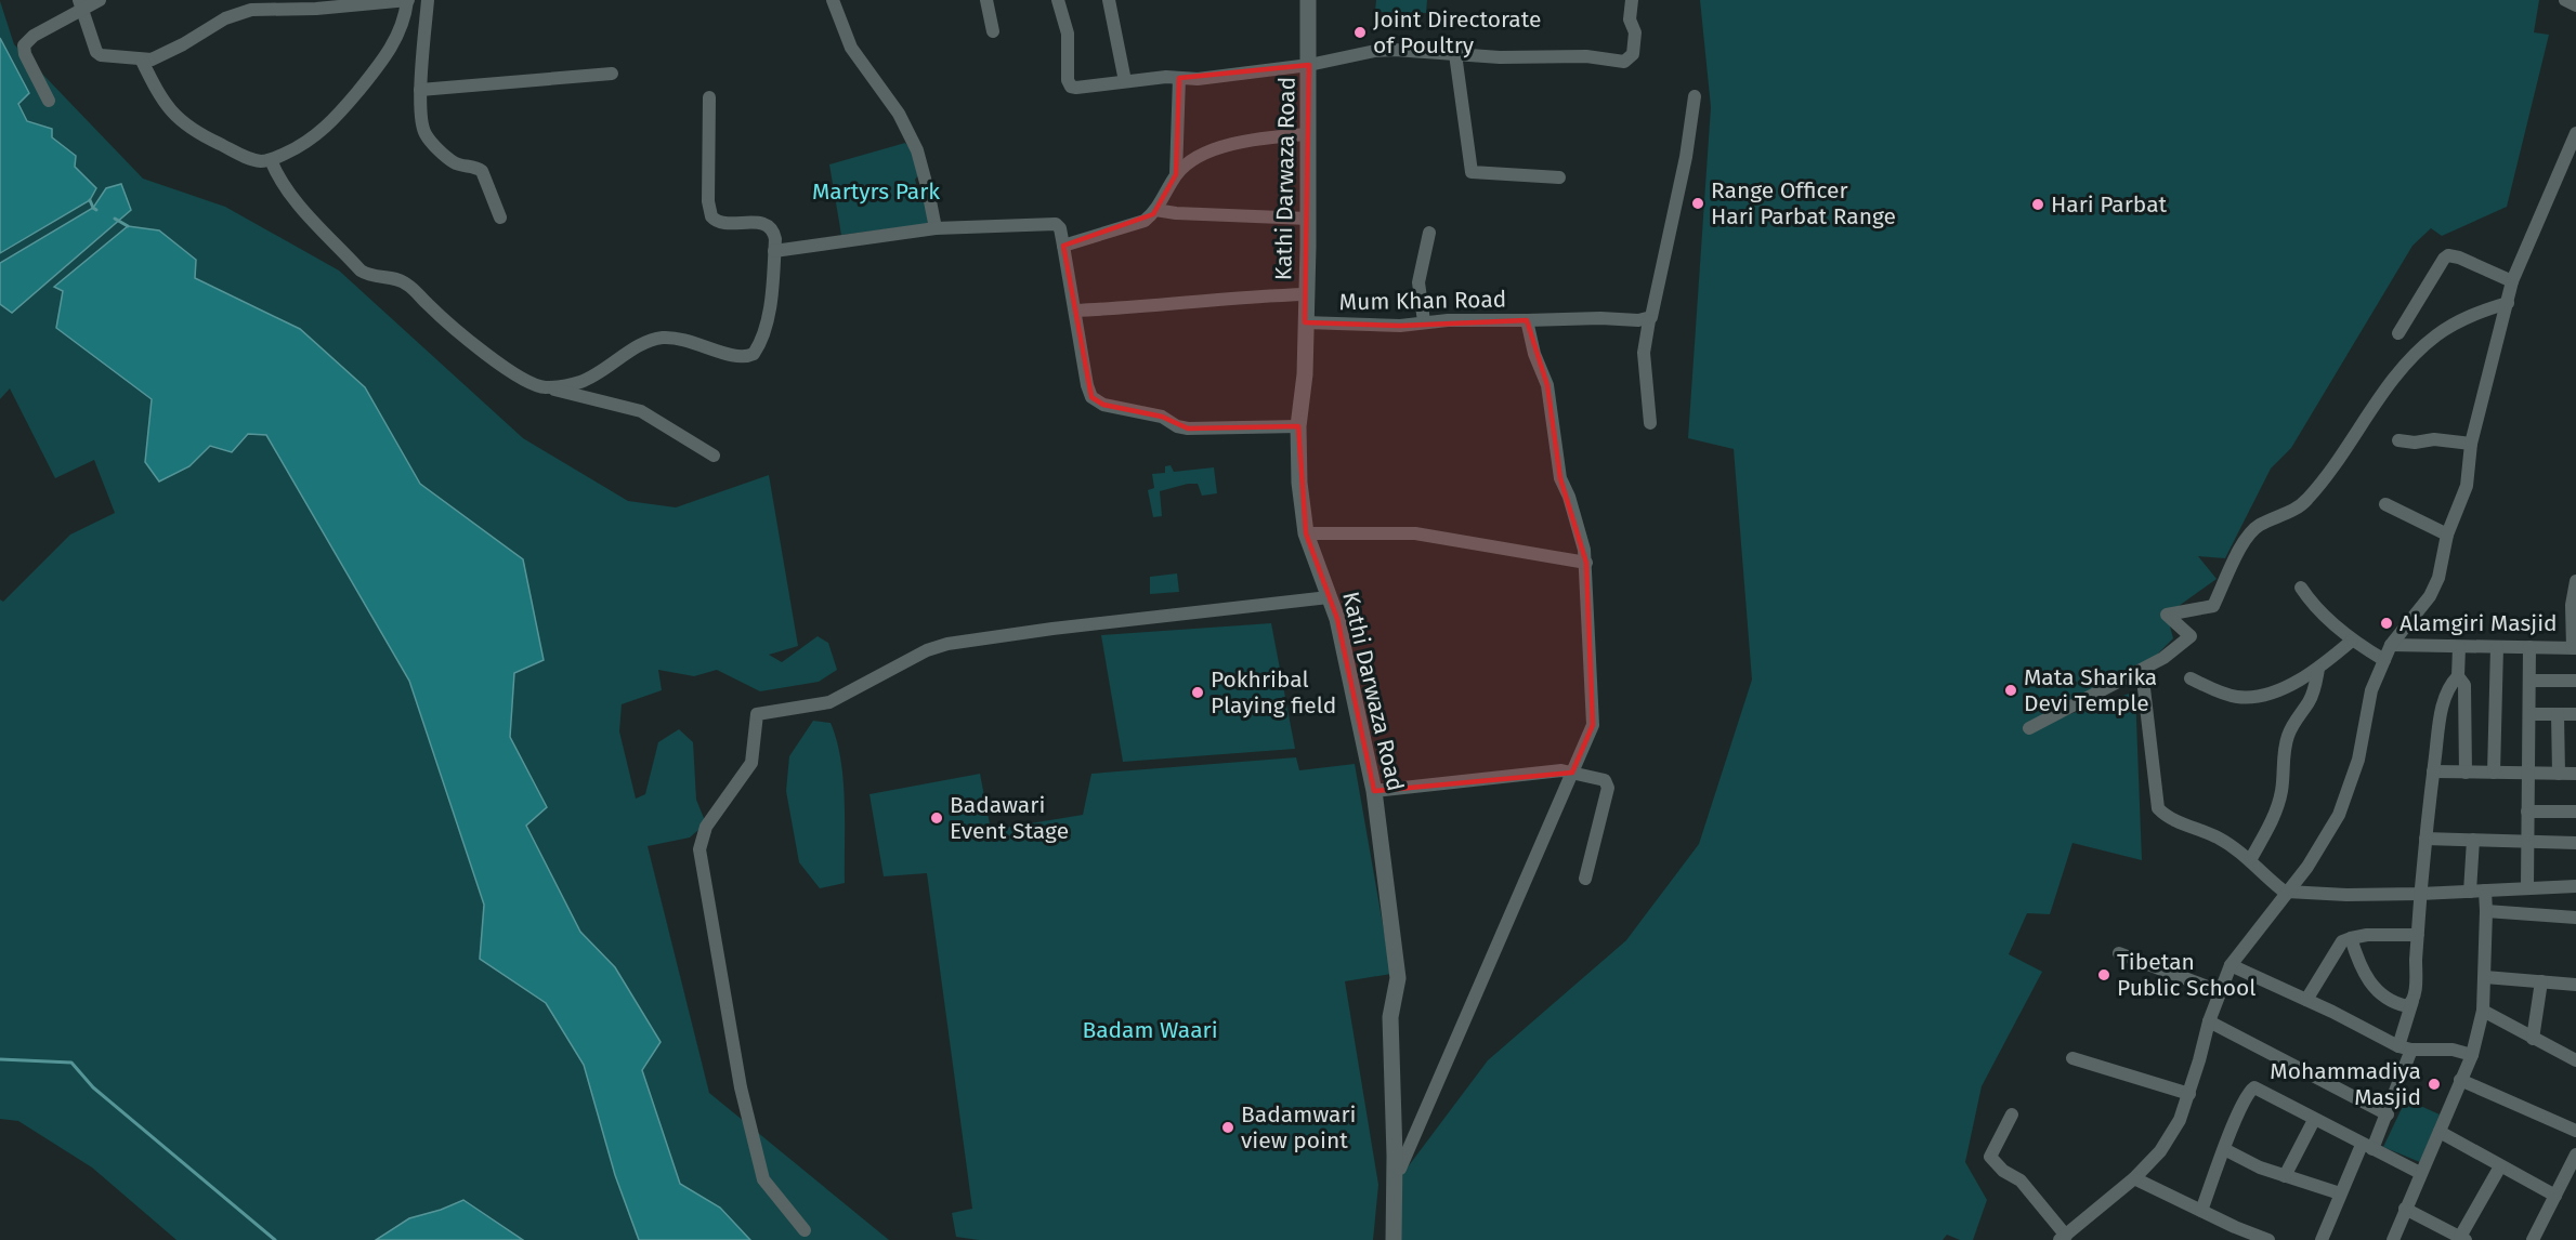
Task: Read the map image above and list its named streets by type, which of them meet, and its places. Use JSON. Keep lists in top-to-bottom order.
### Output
{
  "streets": {
    "street": ["Kathi Darwaza Road", "Mum Khan Road"]
  },
  "crossings": [
    ["Kathi Darwaza Road", "Mum Khan Road"]
  ],
  "parks": ["Martyrs Park", "Badam Waari"],
  "places": [
    "Joint Directorate of Poultry",
    "Range Officer Hari Parbat Range",
    "Hari Parbat",
    "Alamgiri Masjid",
    "Mata Sharika Devi Temple",
    "Pokhribal Playing field",
    "Badawari Event Stage",
    "Tibetan Public School",
    "Mohammadiya Masjid",
    "Badamwari view point"
  ]
}
